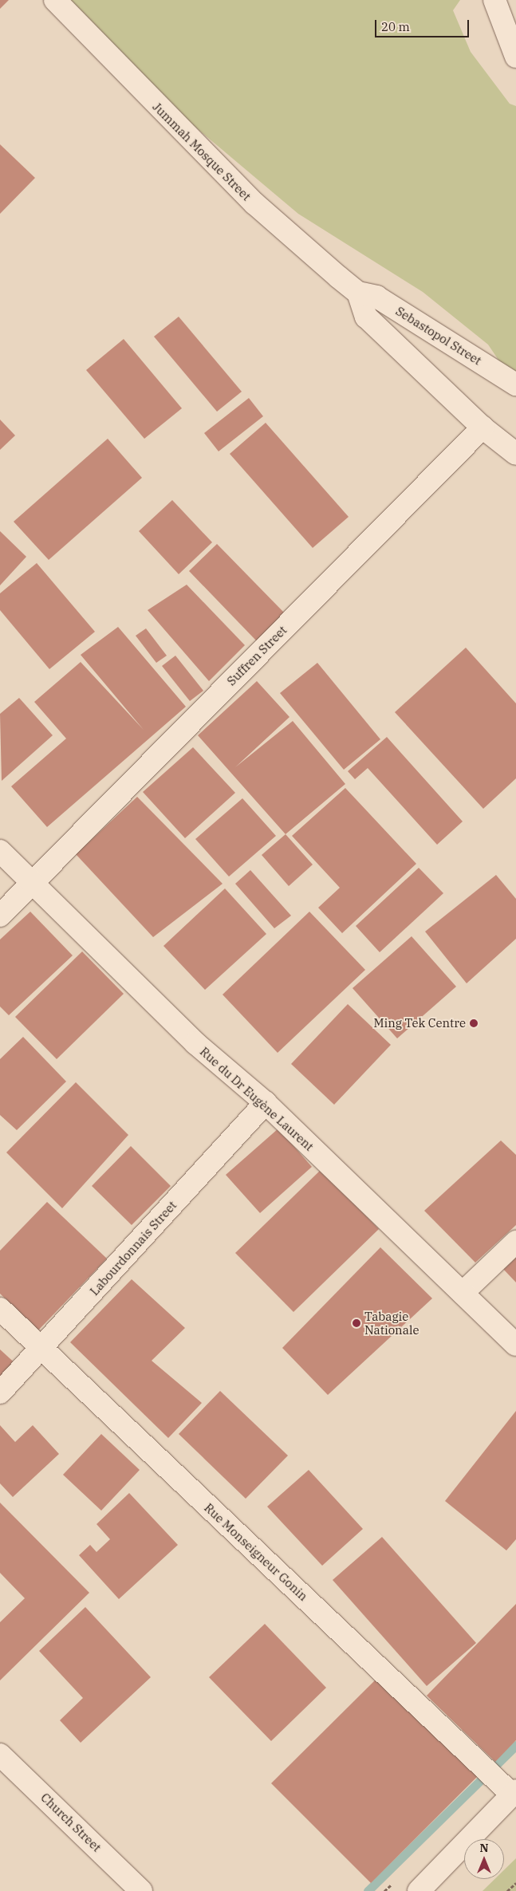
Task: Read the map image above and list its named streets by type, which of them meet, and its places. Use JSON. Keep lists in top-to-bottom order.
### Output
{
  "streets": {
    "street": [
      "Jummah Mosque Street",
      "Sebastopol Street",
      "Suffren Street",
      "Rue du Dr Eugène Laurent",
      "Labourdonnais Street",
      "Rue Monseigneur Gonin",
      "Church Street"
    ]
  },
  "crossings": [
    ["Jummah Mosque Street", "Sebastopol Street"],
    ["Suffren Street", "Rue du Dr Eugène Laurent"],
    ["Rue du Dr Eugène Laurent", "Labourdonnais Street"],
    ["Labourdonnais Street", "Rue Monseigneur Gonin"]
  ],
  "places": ["Ming Tek Centre", "Tabagie Nationale"],
  "scale_bar": "20 m",
  "north": "top"
}
